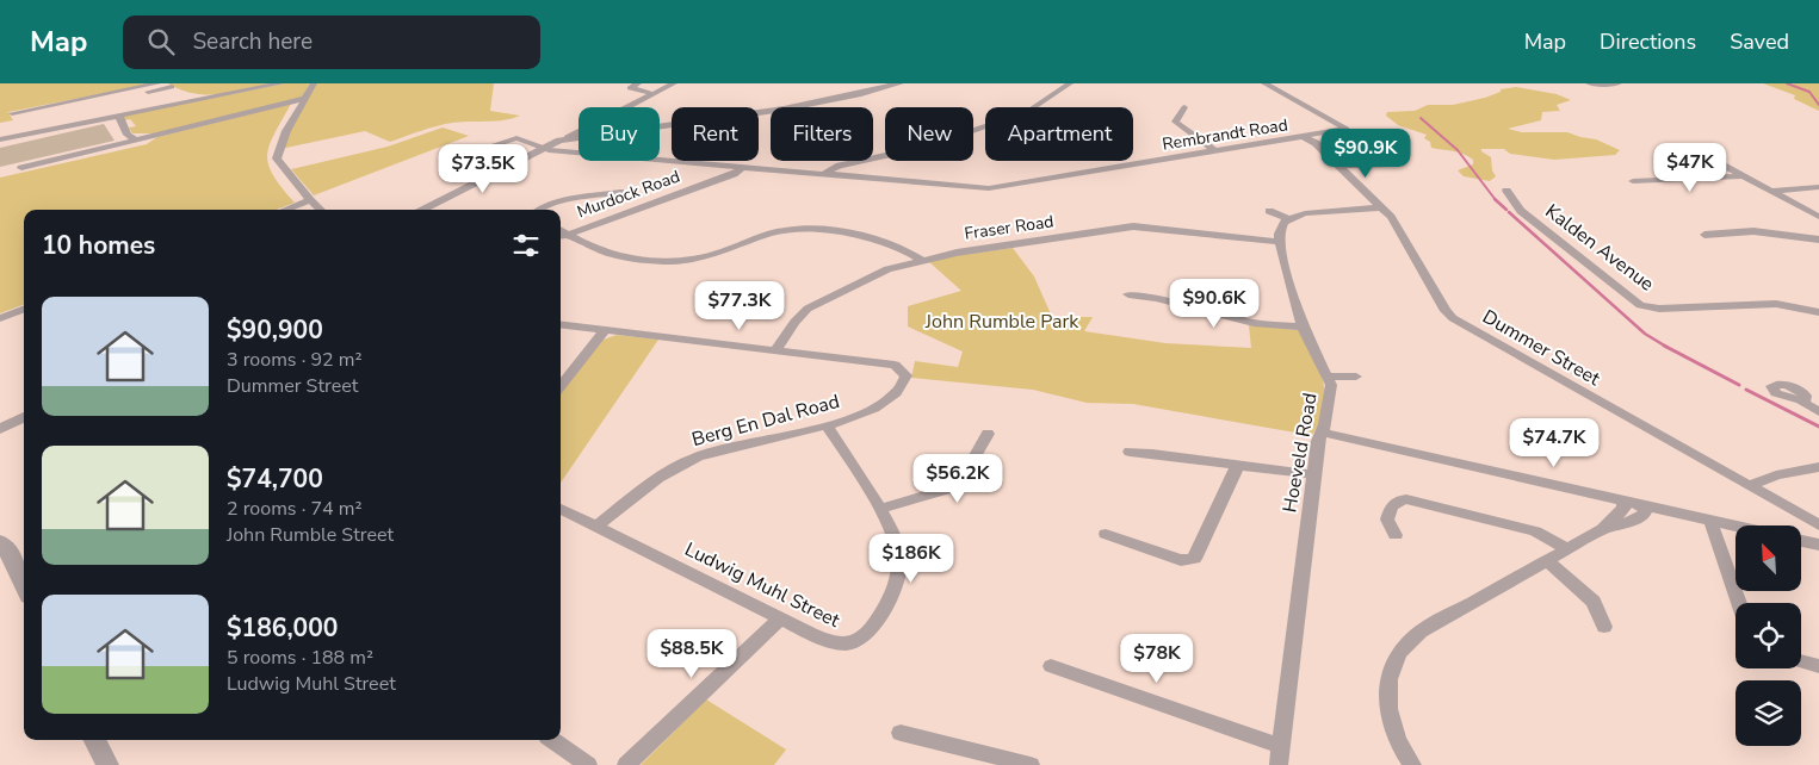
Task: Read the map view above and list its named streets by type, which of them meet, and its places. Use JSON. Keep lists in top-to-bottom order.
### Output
{
  "streets": {
    "street": [
      "Rembrandt Road",
      "Murdock Road",
      "Fraser Road",
      "Kalden Avenue",
      "Dummer Street",
      "Berg En Dal Road",
      "Hoeveld Road",
      "Ludwig Muhl Street"
    ]
  },
  "crossings": [
    ["Rembrandt Road", "Murdock Road"],
    ["Rembrandt Road", "Dummer Street"],
    ["Fraser Road", "Berg En Dal Road"],
    ["Fraser Road", "Hoeveld Road"],
    ["Berg En Dal Road", "Ludwig Muhl Street"]
  ],
  "parks": ["John Rumble Park"],
  "north": "top left",
  "page": {
    "header": "Map",
    "search": "Search here",
    "nav": ["Map", "Directions", "Saved"],
    "chip": [
      "Buy",
      "Rent",
      "Filters",
      "New",
      "Apartment"
    ],
    "price": [
      "$90.9K",
      "$47K",
      "$73.5K",
      "$90.6K",
      "$77.3K",
      "$74.7K",
      "$56.2K",
      "$186K",
      "$88.5K",
      "$78K"
    ],
    "heading": "10 homes",
    "list": [
      {
        "name": "$90,900",
        "note": "3 rooms · 92 m² · Dummer Street"
      },
      {
        "name": "$74,700",
        "note": "2 rooms · 74 m² · John Rumble Street"
      },
      {
        "name": "$186,000",
        "note": "5 rooms · 188 m² · Ludwig Muhl Street"
      }
    ]
  }
}
